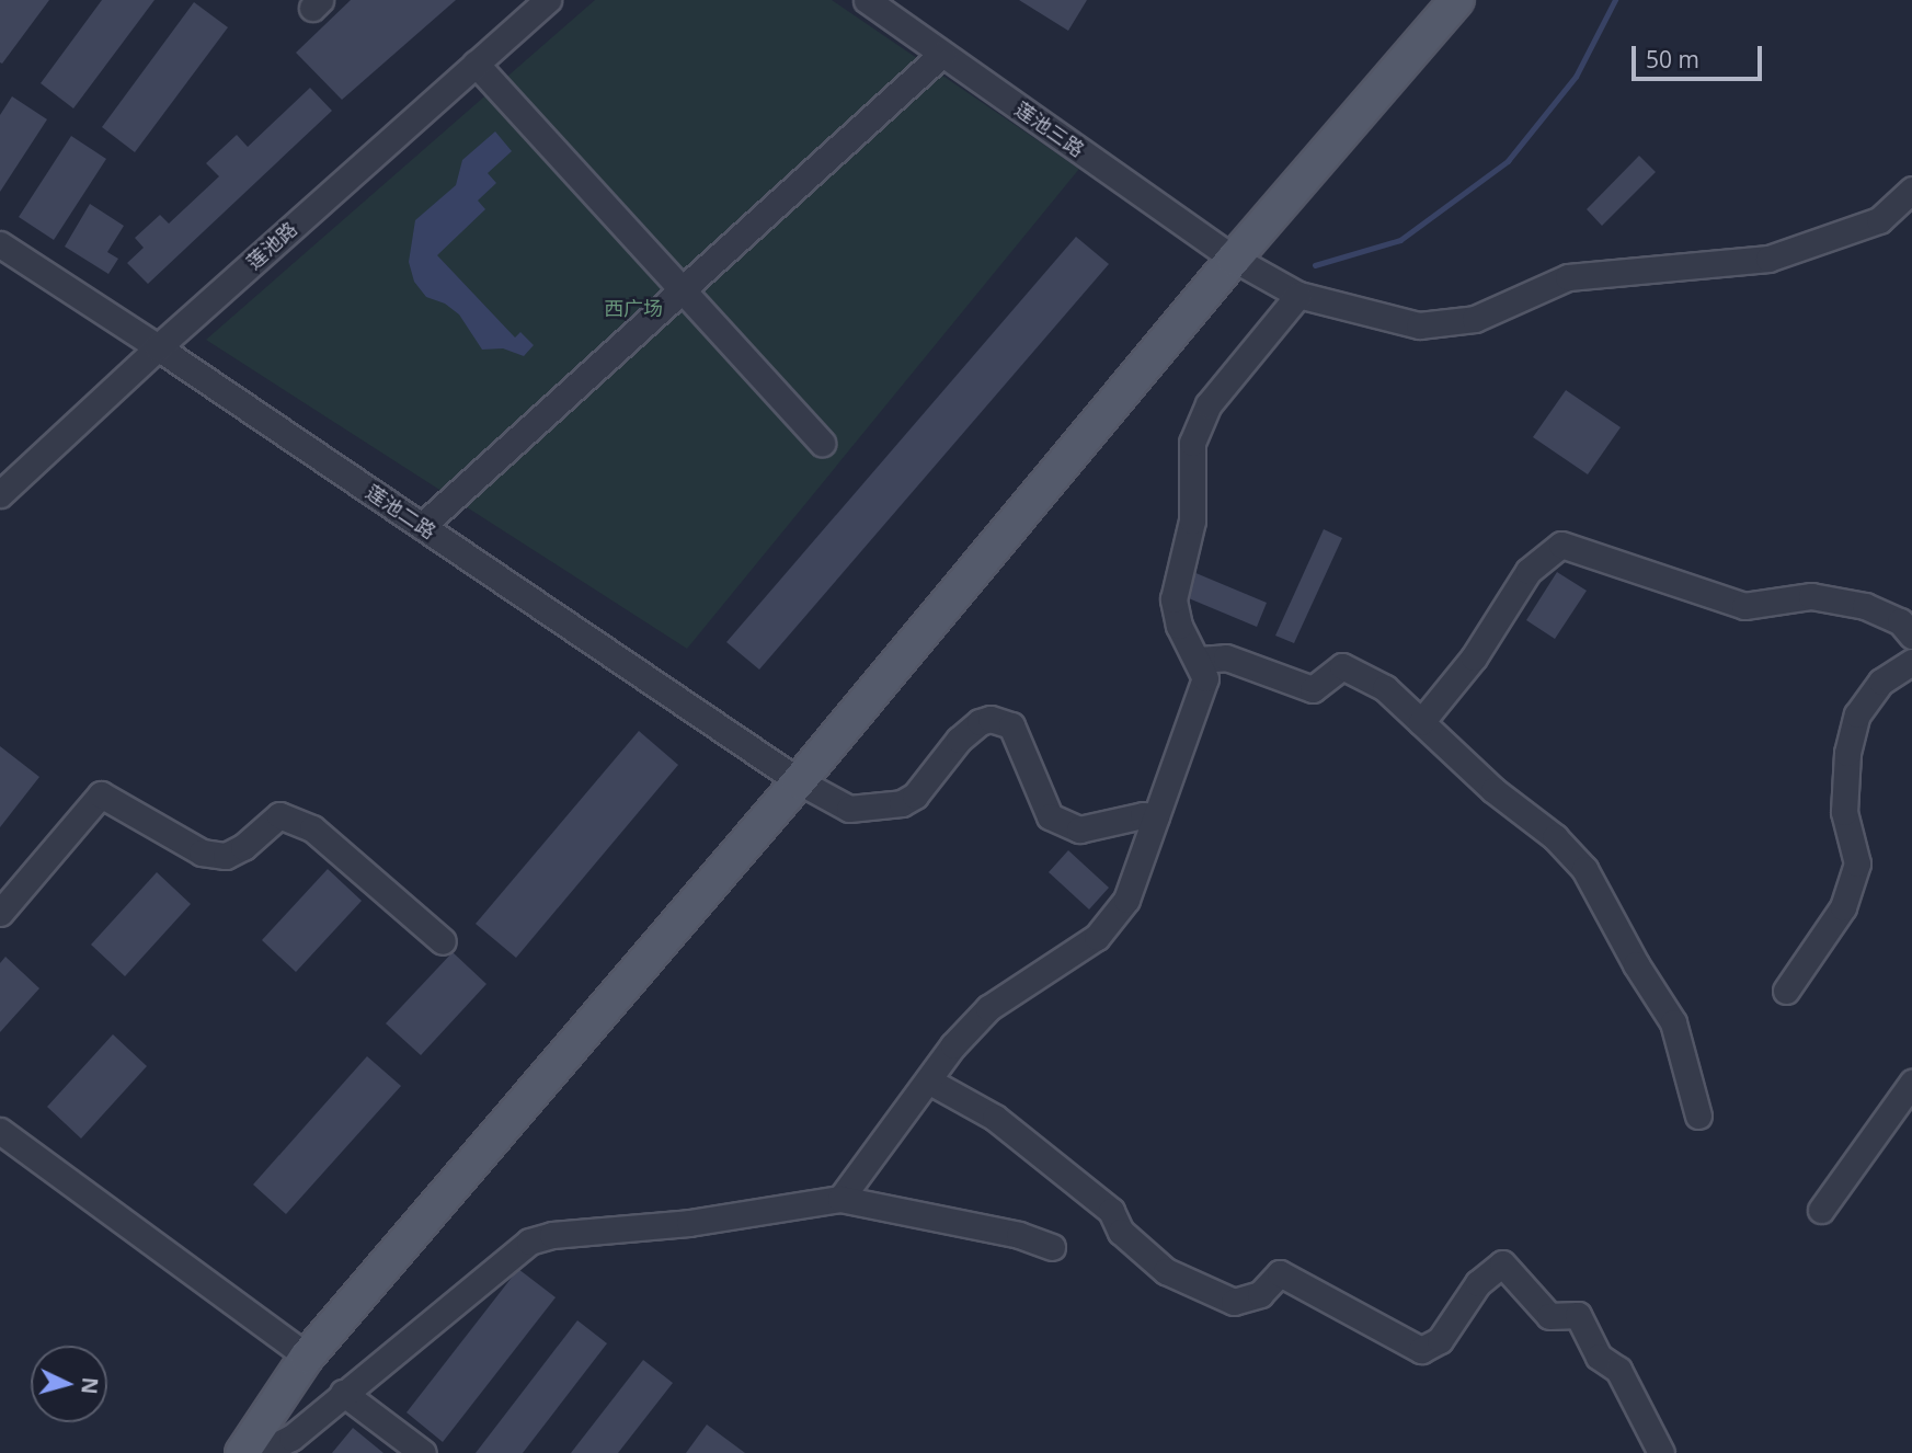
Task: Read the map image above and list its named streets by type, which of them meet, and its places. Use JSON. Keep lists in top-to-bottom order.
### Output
{
  "streets": {
    "street": ["莲池三路", "莲池路", "莲池二路"]
  },
  "crossings": [
    ["莲池路", "莲池二路"]
  ],
  "parks": ["西广场"],
  "scale_bar": "50 m",
  "north": "right"
}
